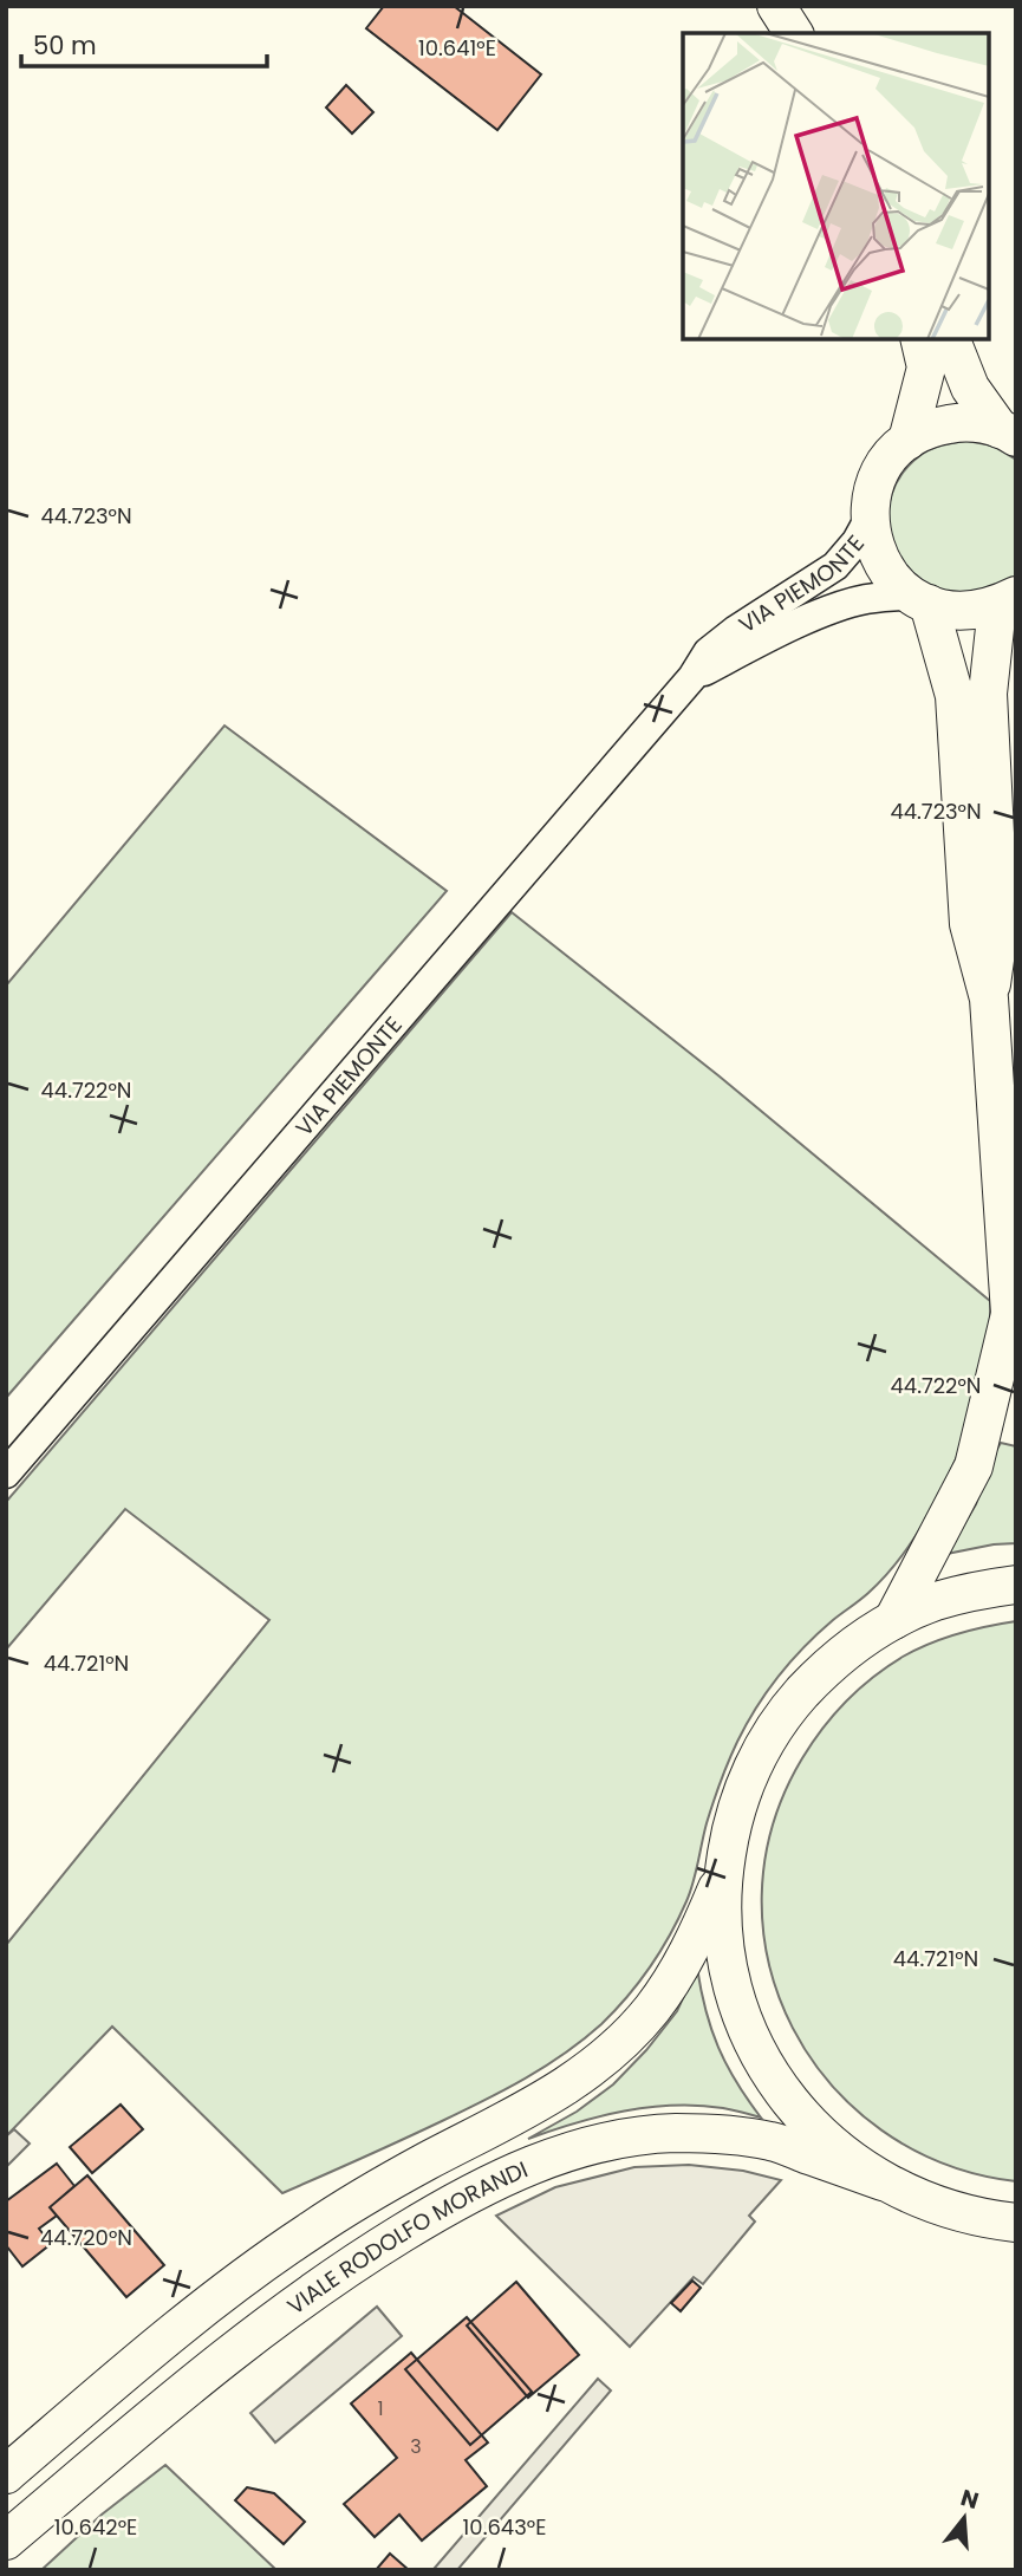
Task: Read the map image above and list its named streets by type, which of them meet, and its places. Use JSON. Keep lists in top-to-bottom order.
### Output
{
  "streets": {
    "street": ["VIA PIEMONTE", "VIALE RODOLFO MORANDI"]
  },
  "house_numbers": ["1", "3"],
  "scale_bar": "50 m",
  "north": "top",
  "coordinates": [
    "10.641°E",
    "44.723°N",
    "44.722°N",
    "44.721°N",
    "44.720°N",
    "10.642°E",
    "10.643°E"
  ]
}
